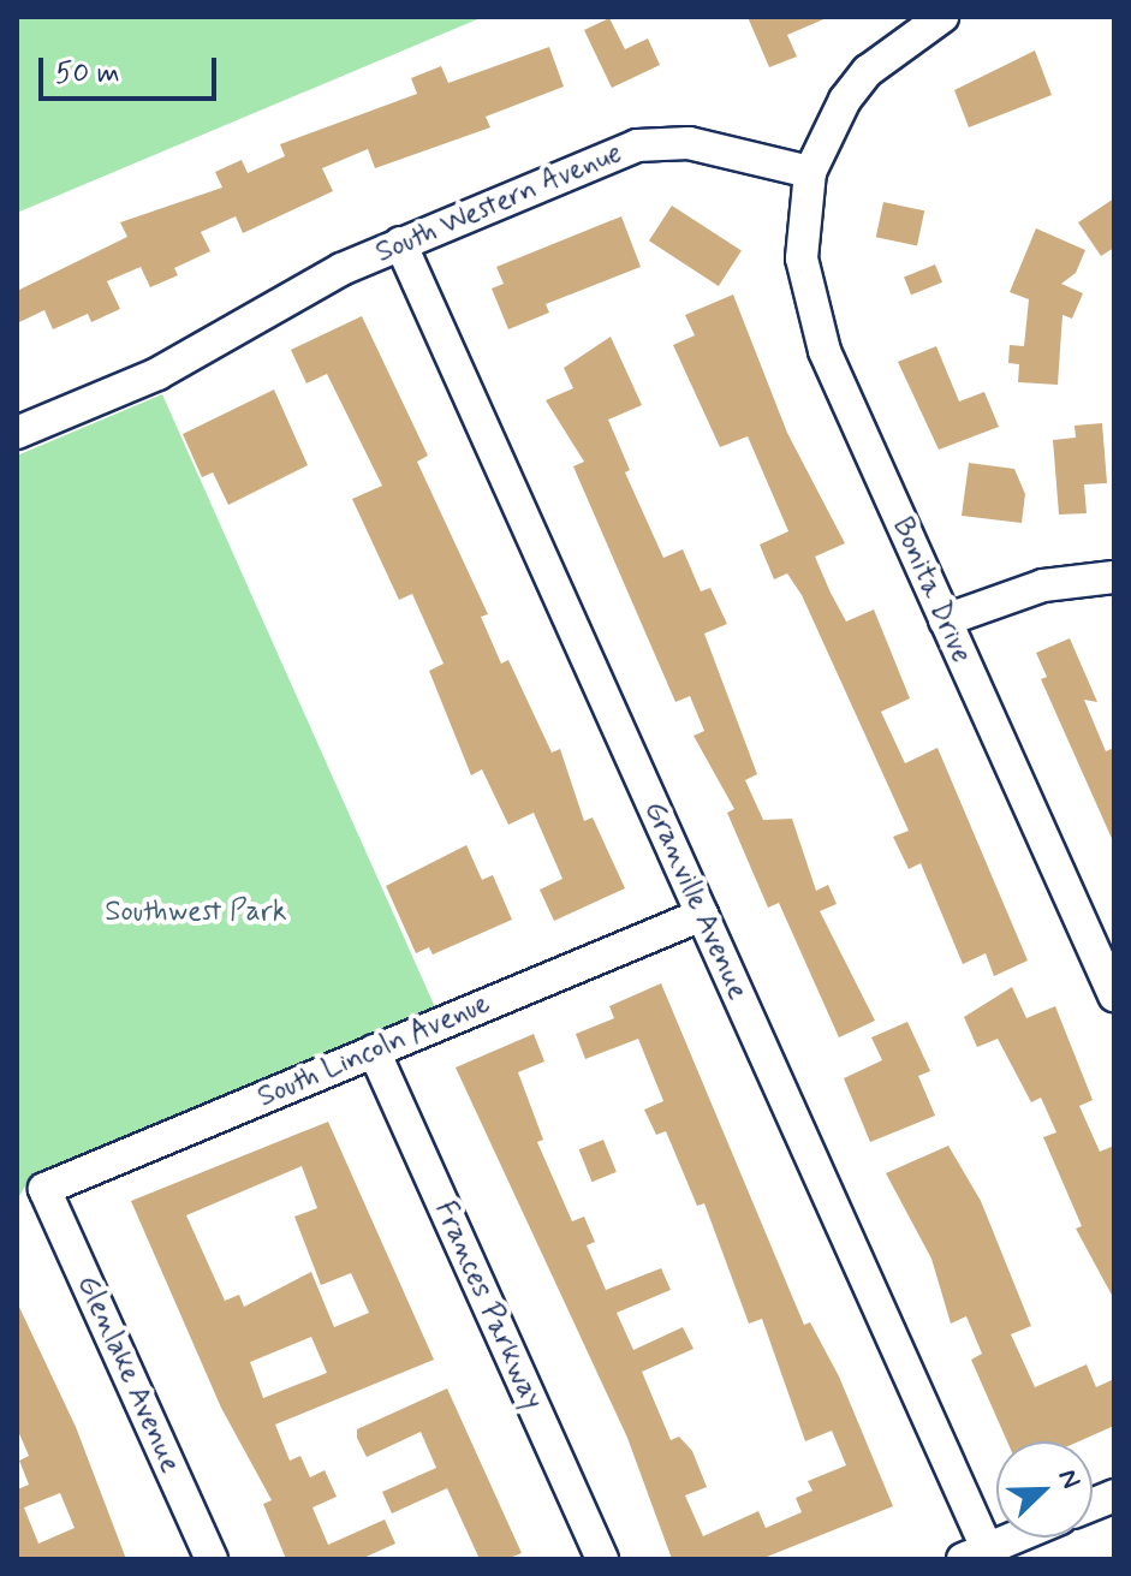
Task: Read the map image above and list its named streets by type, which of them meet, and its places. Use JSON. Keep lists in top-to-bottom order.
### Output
{
  "streets": {
    "street": [
      "South Western Avenue",
      "Bonita Drive",
      "Granville Avenue",
      "South Lincoln Avenue",
      "Frances Parkway",
      "Glenlake Avenue"
    ]
  },
  "crossings": [
    ["South Western Avenue", "Bonita Drive"],
    ["South Western Avenue", "Granville Avenue"],
    ["Granville Avenue", "South Lincoln Avenue"],
    ["South Lincoln Avenue", "Frances Parkway"],
    ["South Lincoln Avenue", "Glenlake Avenue"]
  ],
  "parks": ["Southwest Park"],
  "scale_bar": "50 m",
  "north": "top right"
}
